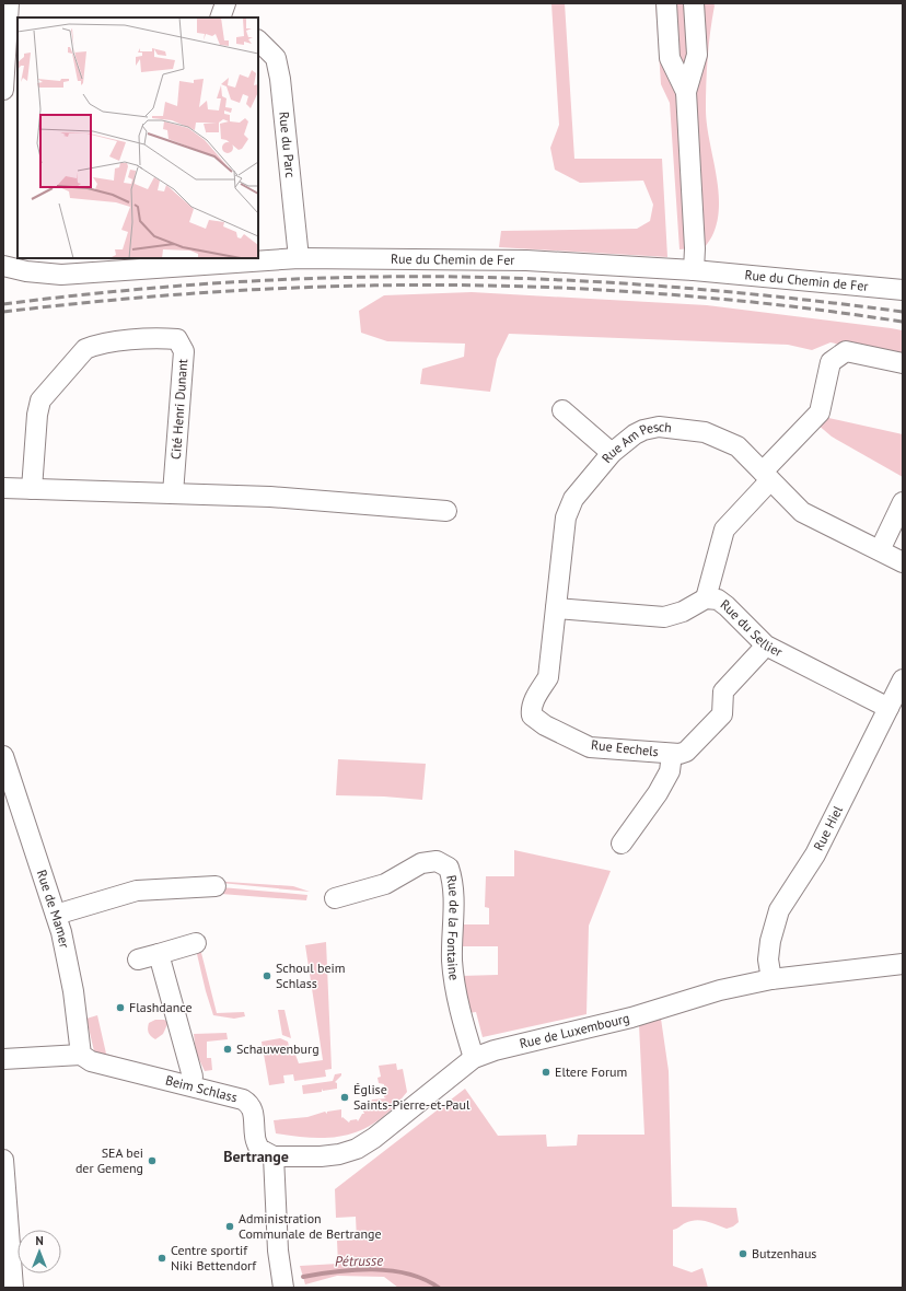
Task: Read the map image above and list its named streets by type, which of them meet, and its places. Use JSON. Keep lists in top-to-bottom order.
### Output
{
  "streets": {
    "street": [
      "Rue du Parc",
      "Rue du Chemin de Fer",
      "Cité Henri Dunant",
      "Rue Am Pesch",
      "Rue du Sellier",
      "Rue Eechels",
      "Rue Hiel",
      "Rue de Mamer",
      "Rue de la Fontaine",
      "Rue de Luxembourg",
      "Beim Schlass"
    ]
  },
  "crossings": [
    ["Rue du Parc", "Rue du Chemin de Fer"],
    ["Rue Am Pesch", "Rue du Sellier"],
    ["Rue Am Pesch", "Rue Eechels"],
    ["Rue du Sellier", "Rue Eechels"],
    ["Rue du Sellier", "Rue Hiel"],
    ["Rue Hiel", "Rue de Luxembourg"],
    ["Rue de Mamer", "Beim Schlass"],
    ["Rue de la Fontaine", "Rue de Luxembourg"],
    ["Rue de Luxembourg", "Beim Schlass"]
  ],
  "districts": ["Bertrange"],
  "water": ["Pétrusse"],
  "places": [
    "Schoul beim Schlass",
    "Flashdance",
    "Schauwenburg",
    "Eltere Forum",
    "Église Saints-Pierre-et-Paul",
    "SEA bei der Gemeng",
    "Administration Communale de Bertrange",
    "Butzenhaus",
    "Centre sportif Niki Bettendorf"
  ],
  "north": "top"
}
